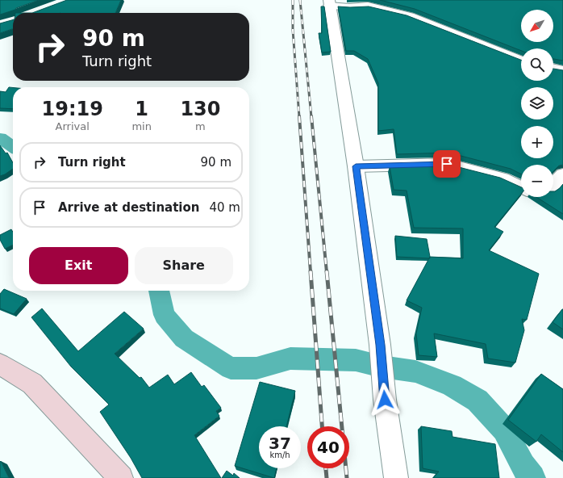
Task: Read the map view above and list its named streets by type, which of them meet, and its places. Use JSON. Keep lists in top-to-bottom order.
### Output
{
  "north": "bottom left",
  "page": {
    "map_buttons": ["+", "−"],
    "turn": ["90 m", "Turn right"],
    "eta": [
      "19:19",
      "Arrival",
      "1",
      "min",
      "130",
      "m"
    ],
    "list": [
      {
        "name": "Turn right",
        "value": "90 m"
      },
      {
        "name": "Arrive at destination",
        "value": "40 m"
      }
    ],
    "buttons": ["Exit", "Share"],
    "speed": "37 km/h",
    "limit": "40"
  }
}
